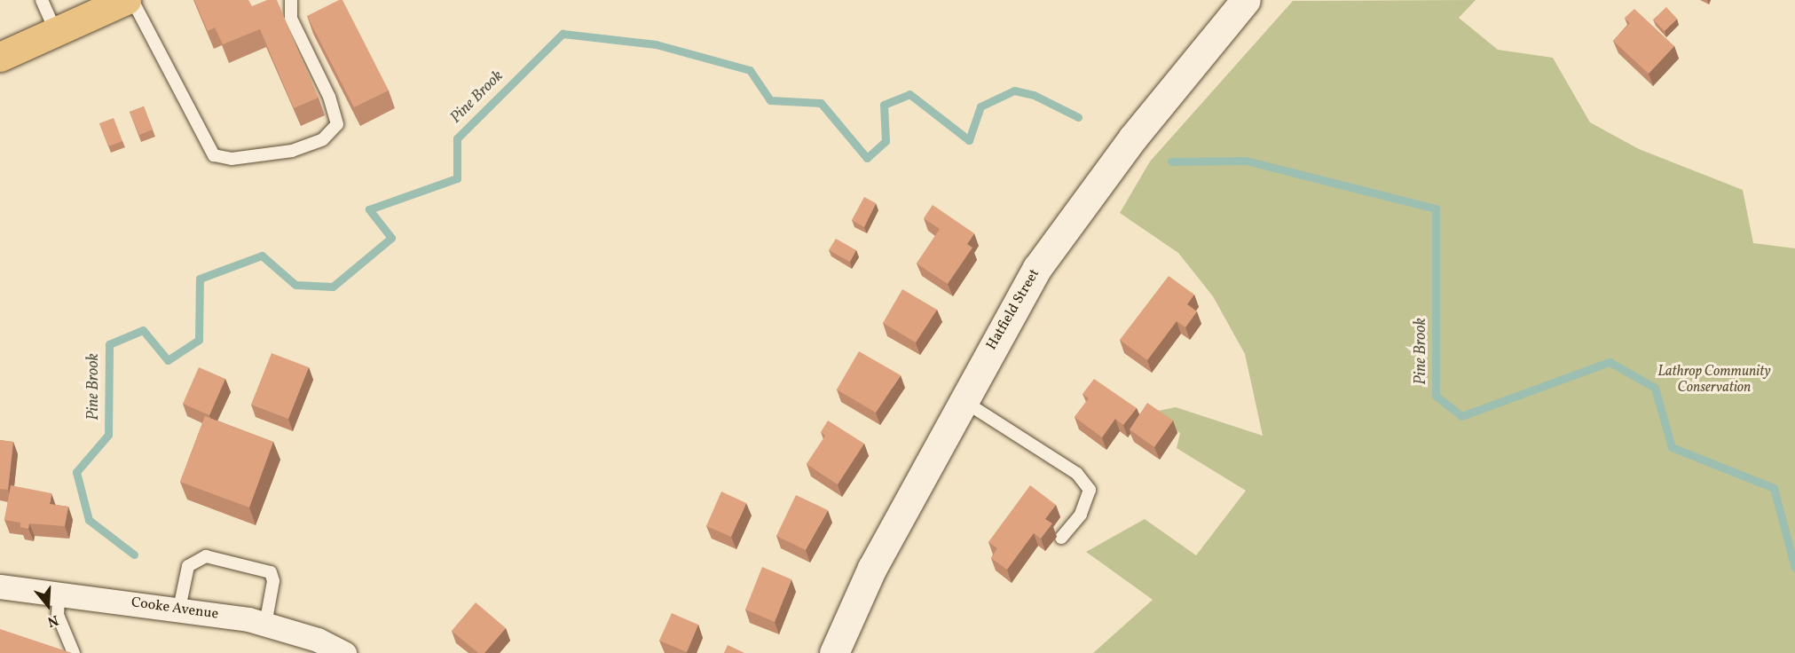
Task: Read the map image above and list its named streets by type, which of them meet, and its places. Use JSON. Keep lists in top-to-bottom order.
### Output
{
  "streets": {
    "street": ["Hatfield Street", "Cooke Avenue"]
  },
  "water": ["Pine Brook"],
  "parks": ["Lathrop Community Conservation"],
  "north": "bottom"
}
